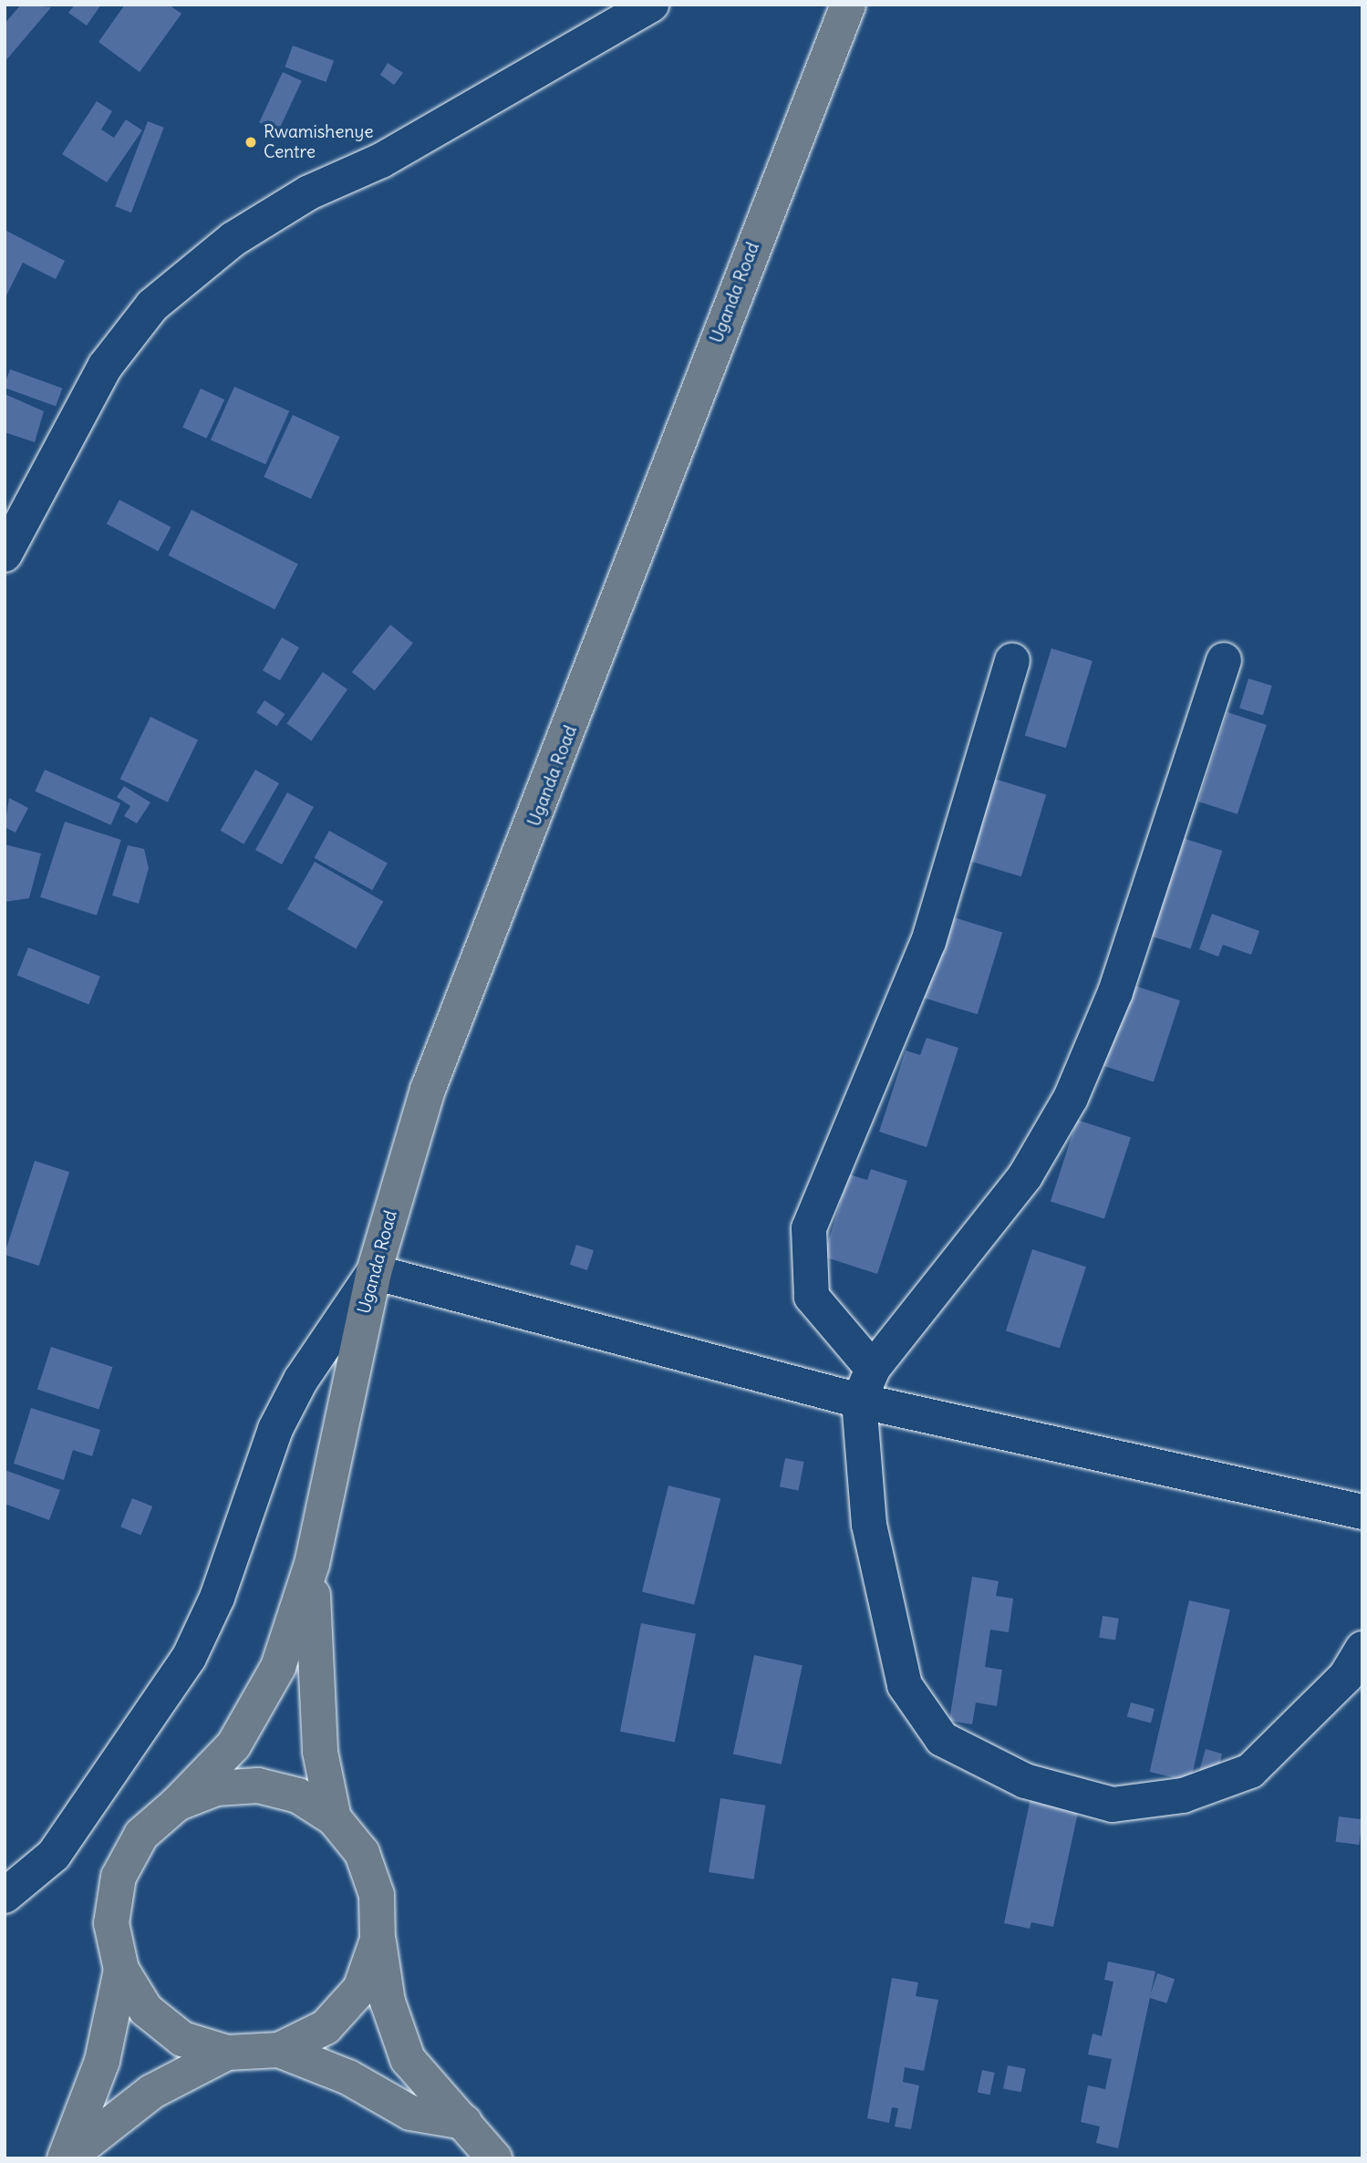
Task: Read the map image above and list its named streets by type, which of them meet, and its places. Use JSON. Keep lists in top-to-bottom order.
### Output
{
  "streets": {
    "main road": ["Uganda Road"]
  },
  "places": ["Rwamishenye Centre"]
}
